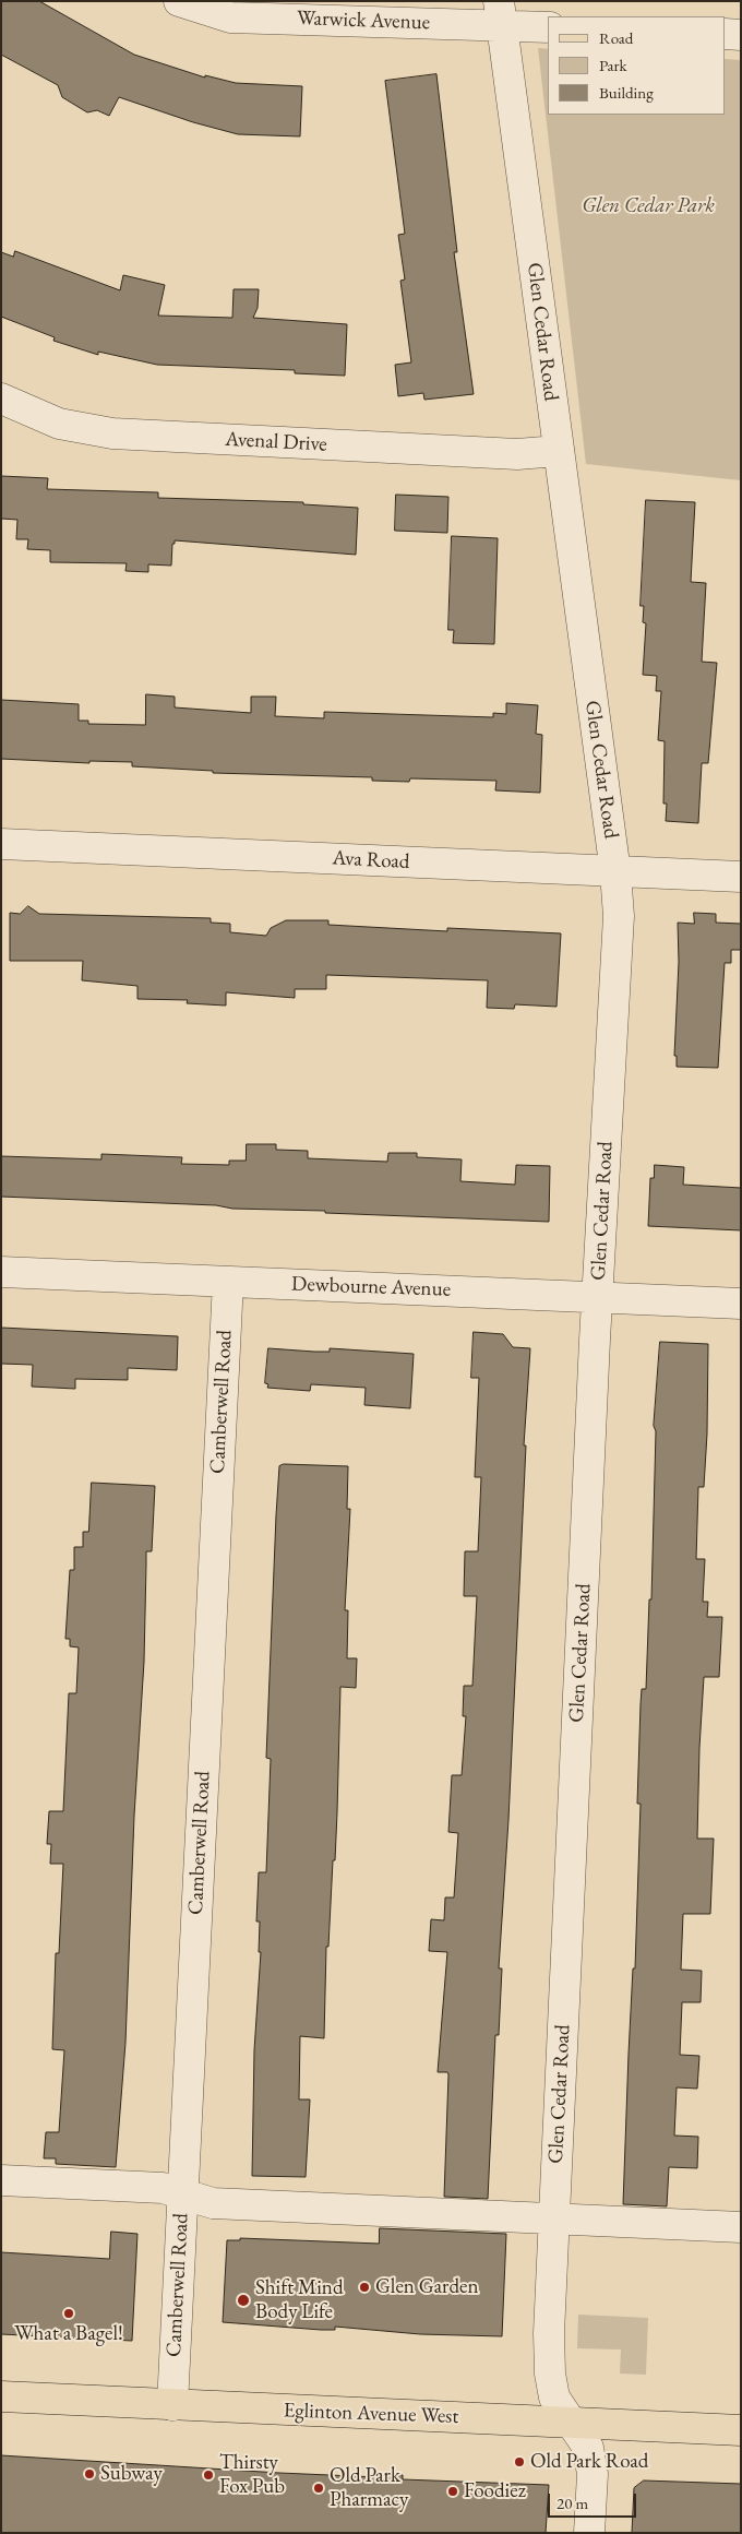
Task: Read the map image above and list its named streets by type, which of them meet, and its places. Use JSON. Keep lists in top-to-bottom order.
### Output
{
  "streets": {
    "main road": ["Eglinton Avenue West"],
    "street": [
      "Warwick Avenue",
      "Glen Cedar Road",
      "Avenal Drive",
      "Ava Road",
      "Dewbourne Avenue",
      "Camberwell Road"
    ]
  },
  "crossings": [
    ["Warwick Avenue", "Glen Cedar Road"],
    ["Glen Cedar Road", "Avenal Drive"],
    ["Glen Cedar Road", "Ava Road"],
    ["Glen Cedar Road", "Dewbourne Avenue"],
    ["Glen Cedar Road", "Eglinton Avenue West"],
    ["Dewbourne Avenue", "Camberwell Road"],
    ["Camberwell Road", "Eglinton Avenue West"]
  ],
  "parks": ["Glen Cedar Park"],
  "places": [
    "Glen Garden",
    "Shift Mind Body Life",
    "What a Bagel!",
    "Old Park Road",
    "Subway",
    "Thirsty Fox Pub",
    "Old Park Pharmacy",
    "Foodiez"
  ],
  "legend": ["Road", "Park", "Building"],
  "scale_bar": "20 m"
}
